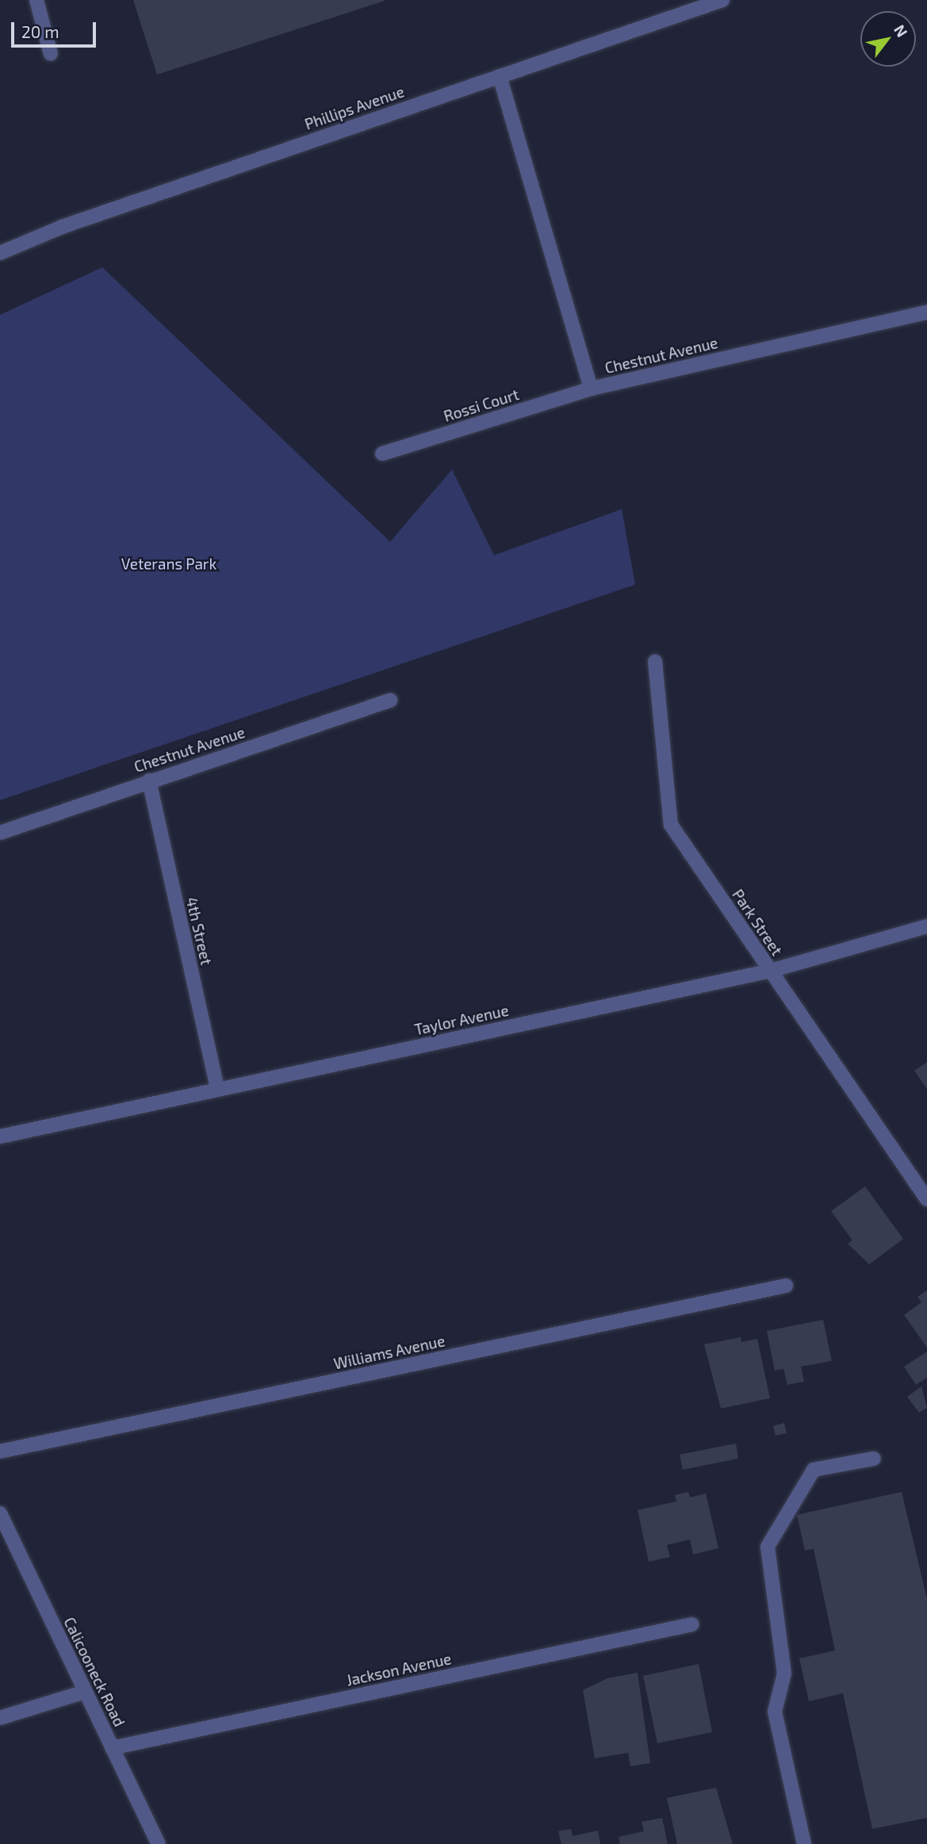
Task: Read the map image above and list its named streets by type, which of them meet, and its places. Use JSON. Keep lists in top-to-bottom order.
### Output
{
  "streets": {
    "street": [
      "Phillips Avenue",
      "Chestnut Avenue",
      "Rossi Court",
      "Park Street",
      "4th Street",
      "Taylor Avenue",
      "Williams Avenue",
      "Jackson Avenue",
      "Calicooneck Road"
    ]
  },
  "crossings": [
    ["Phillips Avenue", "Chestnut Avenue"],
    ["Chestnut Avenue", "Rossi Court"],
    ["Chestnut Avenue", "4th Street"],
    ["Park Street", "Taylor Avenue"],
    ["4th Street", "Taylor Avenue"],
    ["Jackson Avenue", "Calicooneck Road"]
  ],
  "parks": ["Veterans Park"],
  "scale_bar": "20 m",
  "north": "top right"
}
